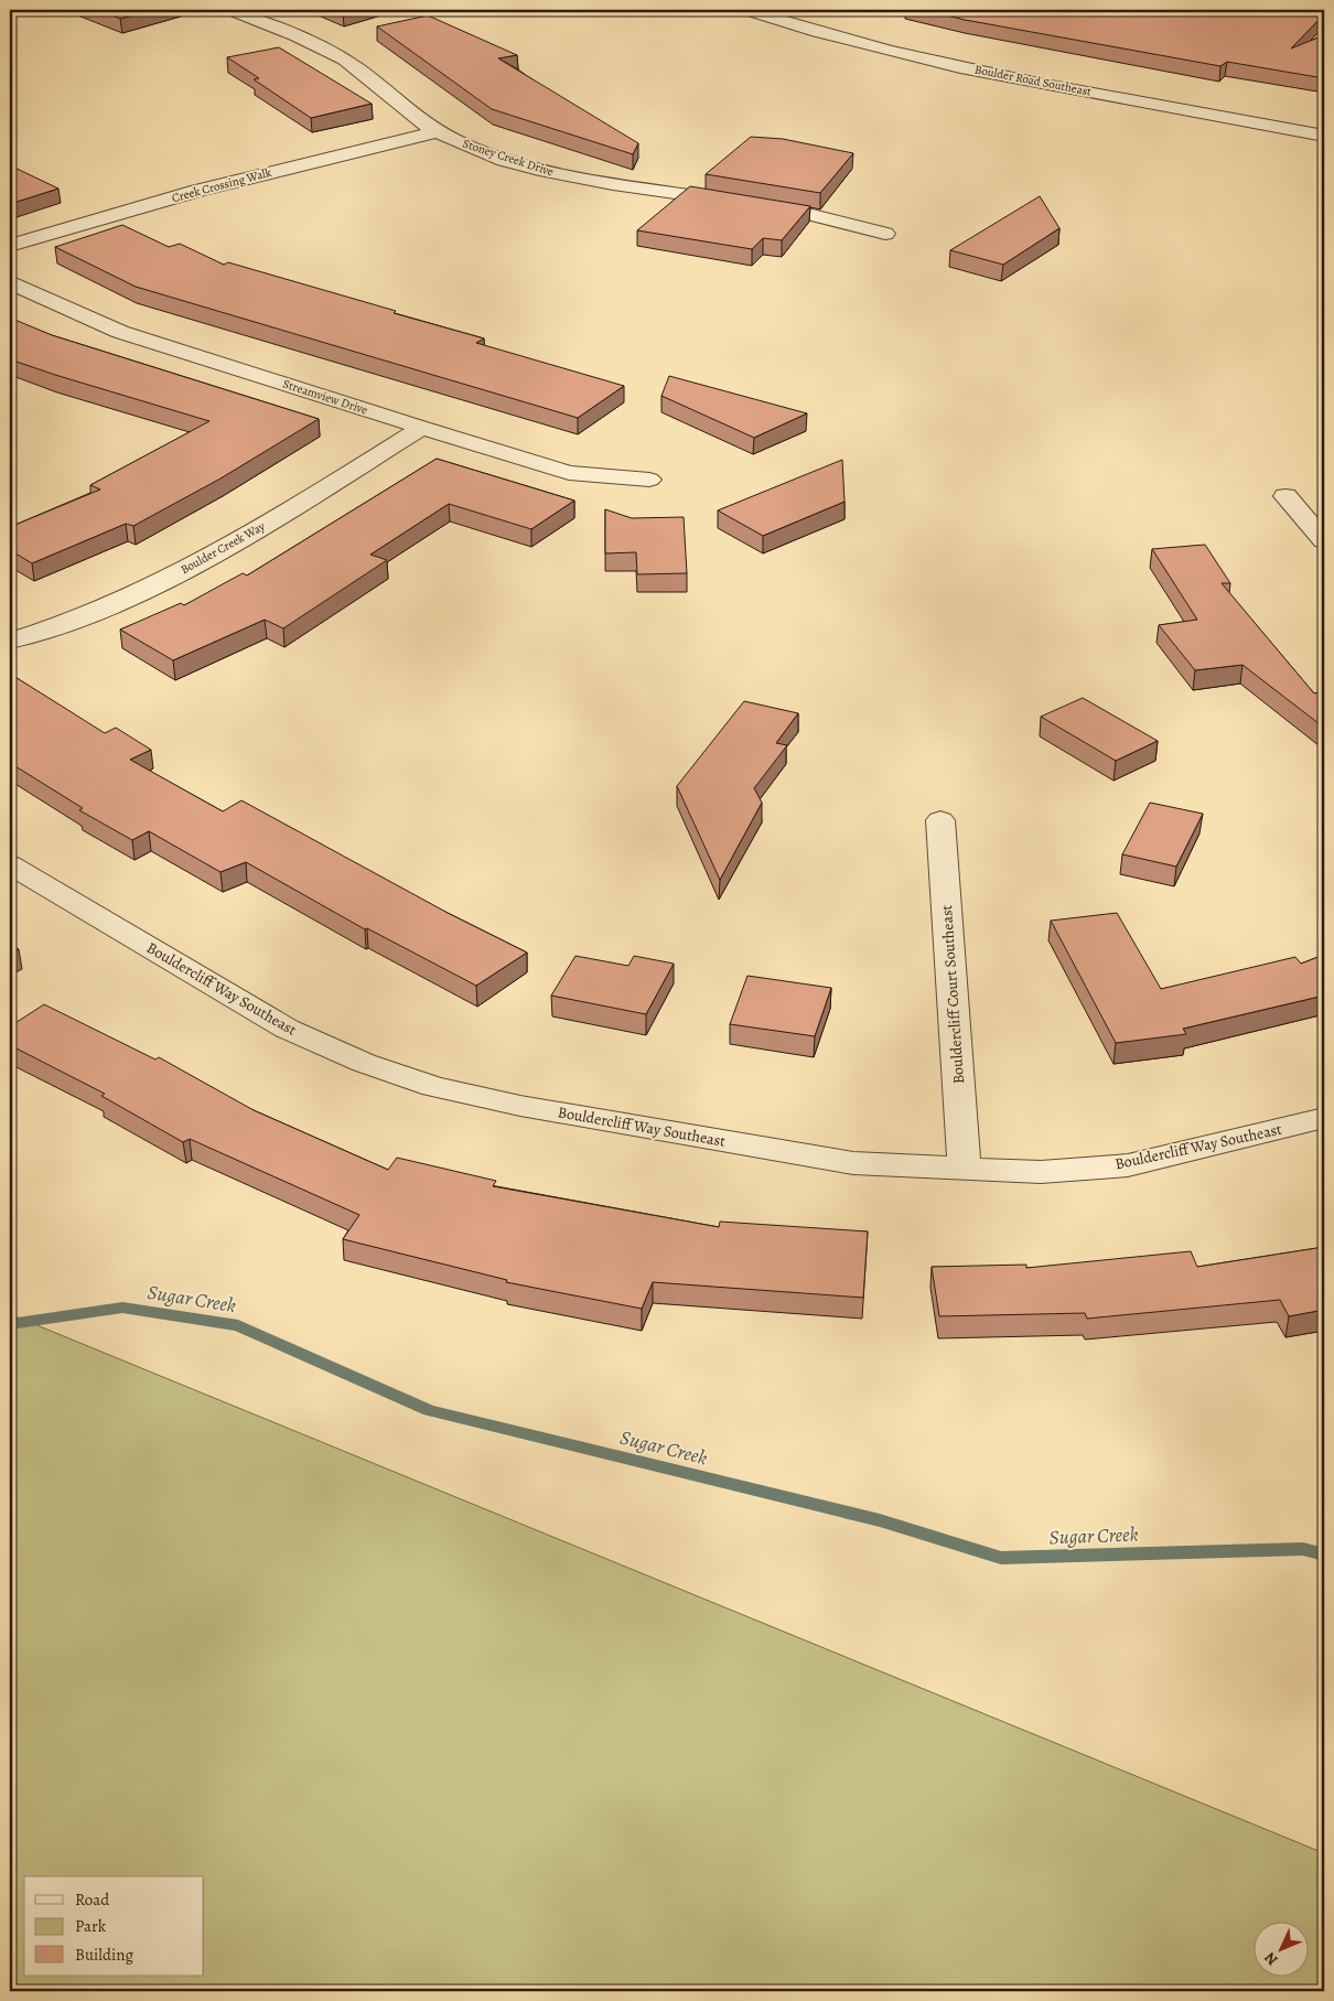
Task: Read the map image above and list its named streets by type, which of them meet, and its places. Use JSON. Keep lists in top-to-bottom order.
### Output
{
  "streets": {
    "street": [
      "Boulder Road Southeast",
      "Stoney Creek Drive",
      "Creek Crossing Walk",
      "Streamview Drive",
      "Boulder Creek Way",
      "Bouldercliff Way Southeast",
      "Bouldercliff Court Southeast"
    ]
  },
  "crossings": [
    ["Stoney Creek Drive", "Creek Crossing Walk"],
    ["Streamview Drive", "Boulder Creek Way"],
    ["Bouldercliff Way Southeast", "Bouldercliff Court Southeast"]
  ],
  "water": ["Sugar Creek"],
  "legend": ["Road", "Park", "Building"],
  "north": "bottom left"
}
